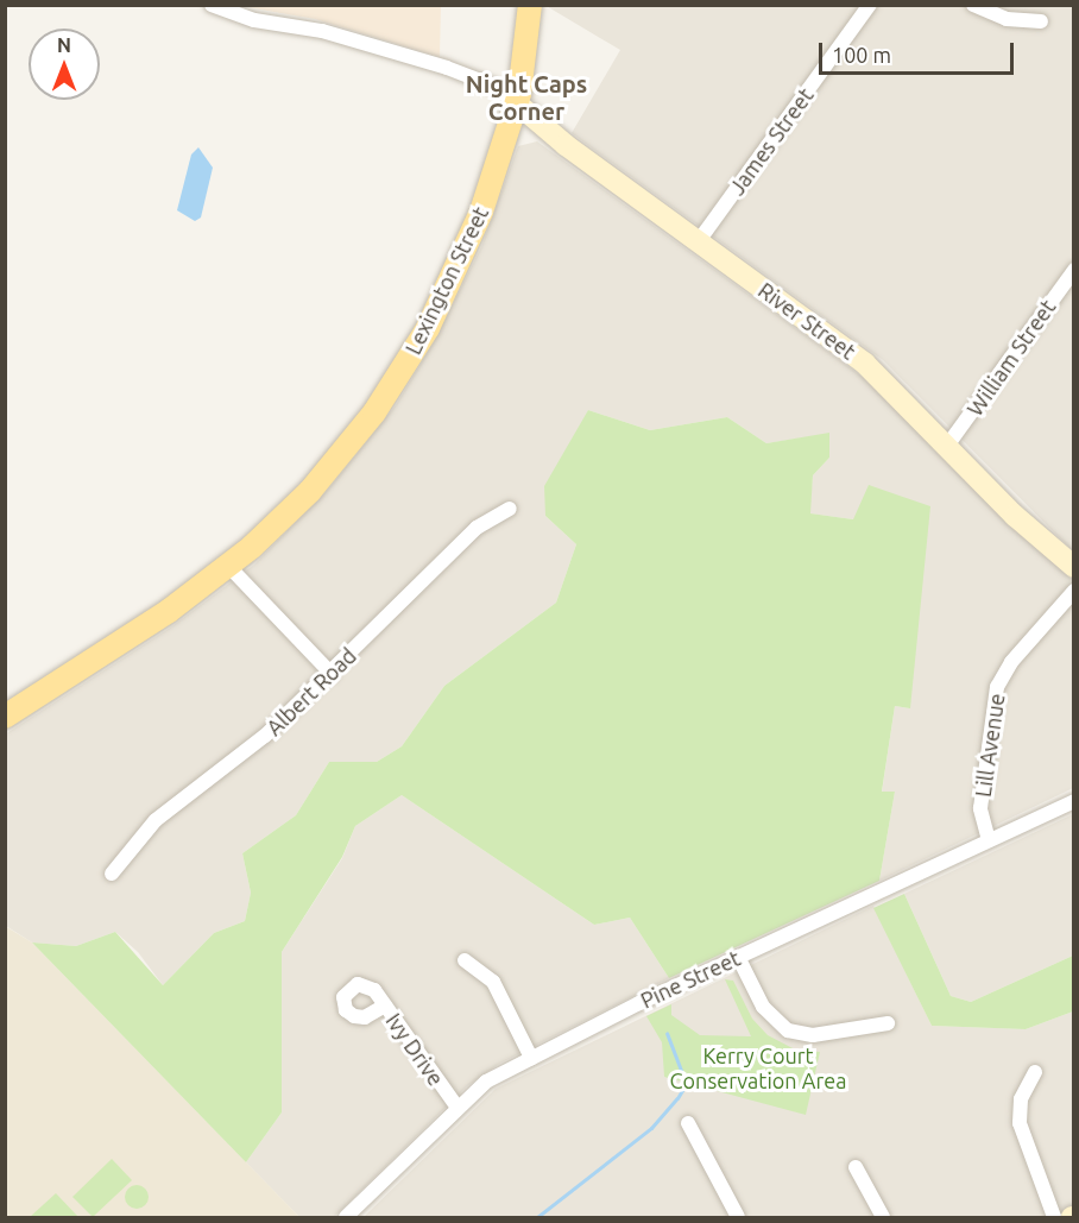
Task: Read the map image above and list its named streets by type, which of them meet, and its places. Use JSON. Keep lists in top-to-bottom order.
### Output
{
  "streets": {
    "main road": ["Lexington Street"],
    "street": [
      "James Street",
      "River Street",
      "William Street",
      "Albert Road",
      "Lill Avenue",
      "Pine Street",
      "Ivy Drive"
    ]
  },
  "crossings": [
    ["James Street", "River Street"],
    ["Lexington Street", "River Street"],
    ["River Street", "William Street"],
    ["Lill Avenue", "Pine Street"],
    ["Pine Street", "Ivy Drive"]
  ],
  "districts": ["Night Caps Corner"],
  "parks": ["Kerry Court Conservation Area"],
  "scale_bar": "100 m",
  "north": "top"
}
